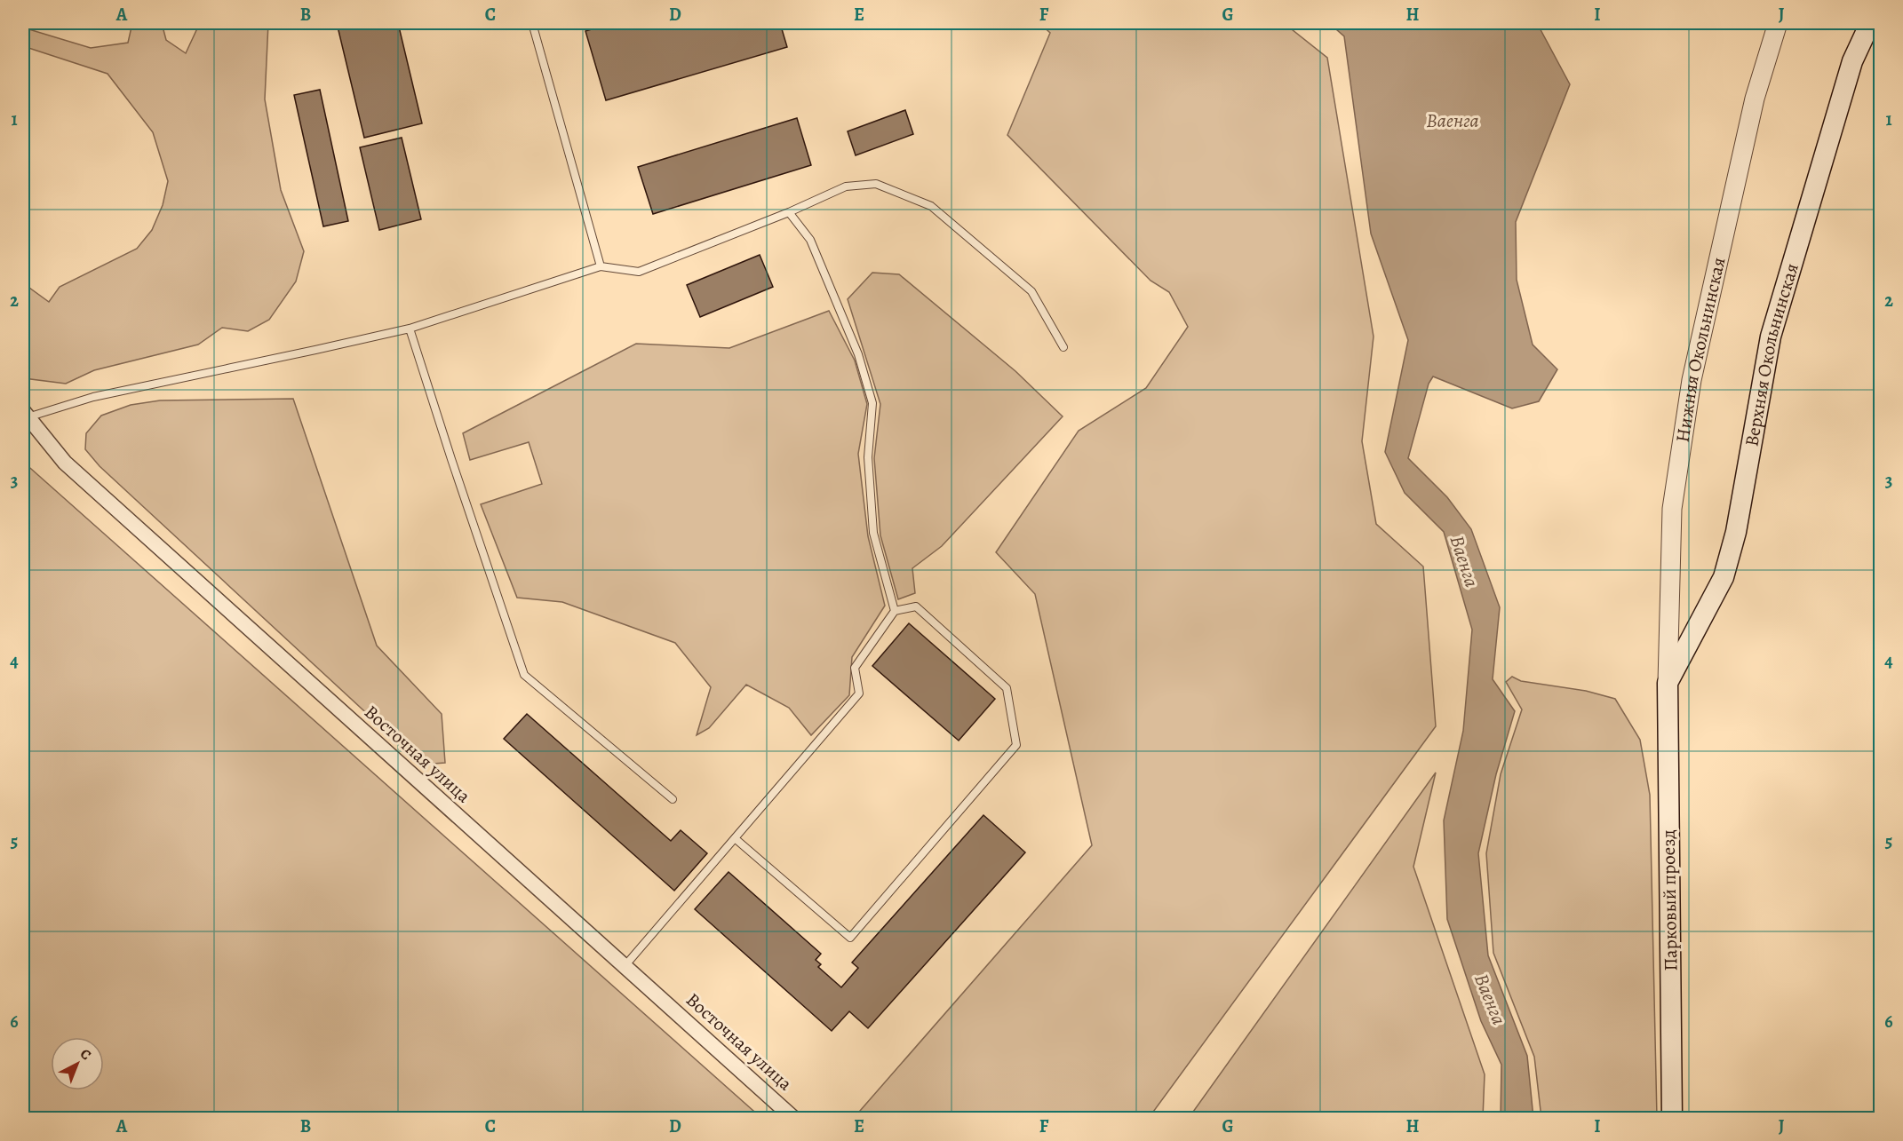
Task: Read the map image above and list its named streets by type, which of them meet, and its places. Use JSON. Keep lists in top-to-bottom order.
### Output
{
  "streets": {
    "main road": ["Верхняя Окольнинская", "Парковый проезд"],
    "street": ["Нижняя Окольнинская", "Восточная улица"]
  },
  "crossings": [
    ["Нижняя Окольнинская", "Верхняя Окольнинская"],
    ["Нижняя Окольнинская", "Парковый проезд"],
    ["Верхняя Окольнинская", "Парковый проезд"]
  ],
  "water": ["Ваенга"],
  "north": "top right",
  "grid": {
    "columns": [
      "A",
      "B",
      "C",
      "D",
      "E",
      "F",
      "G",
      "H",
      "I",
      "J"
    ],
    "rows": [
      "1",
      "2",
      "3",
      "4",
      "5",
      "6"
    ]
  }
}
